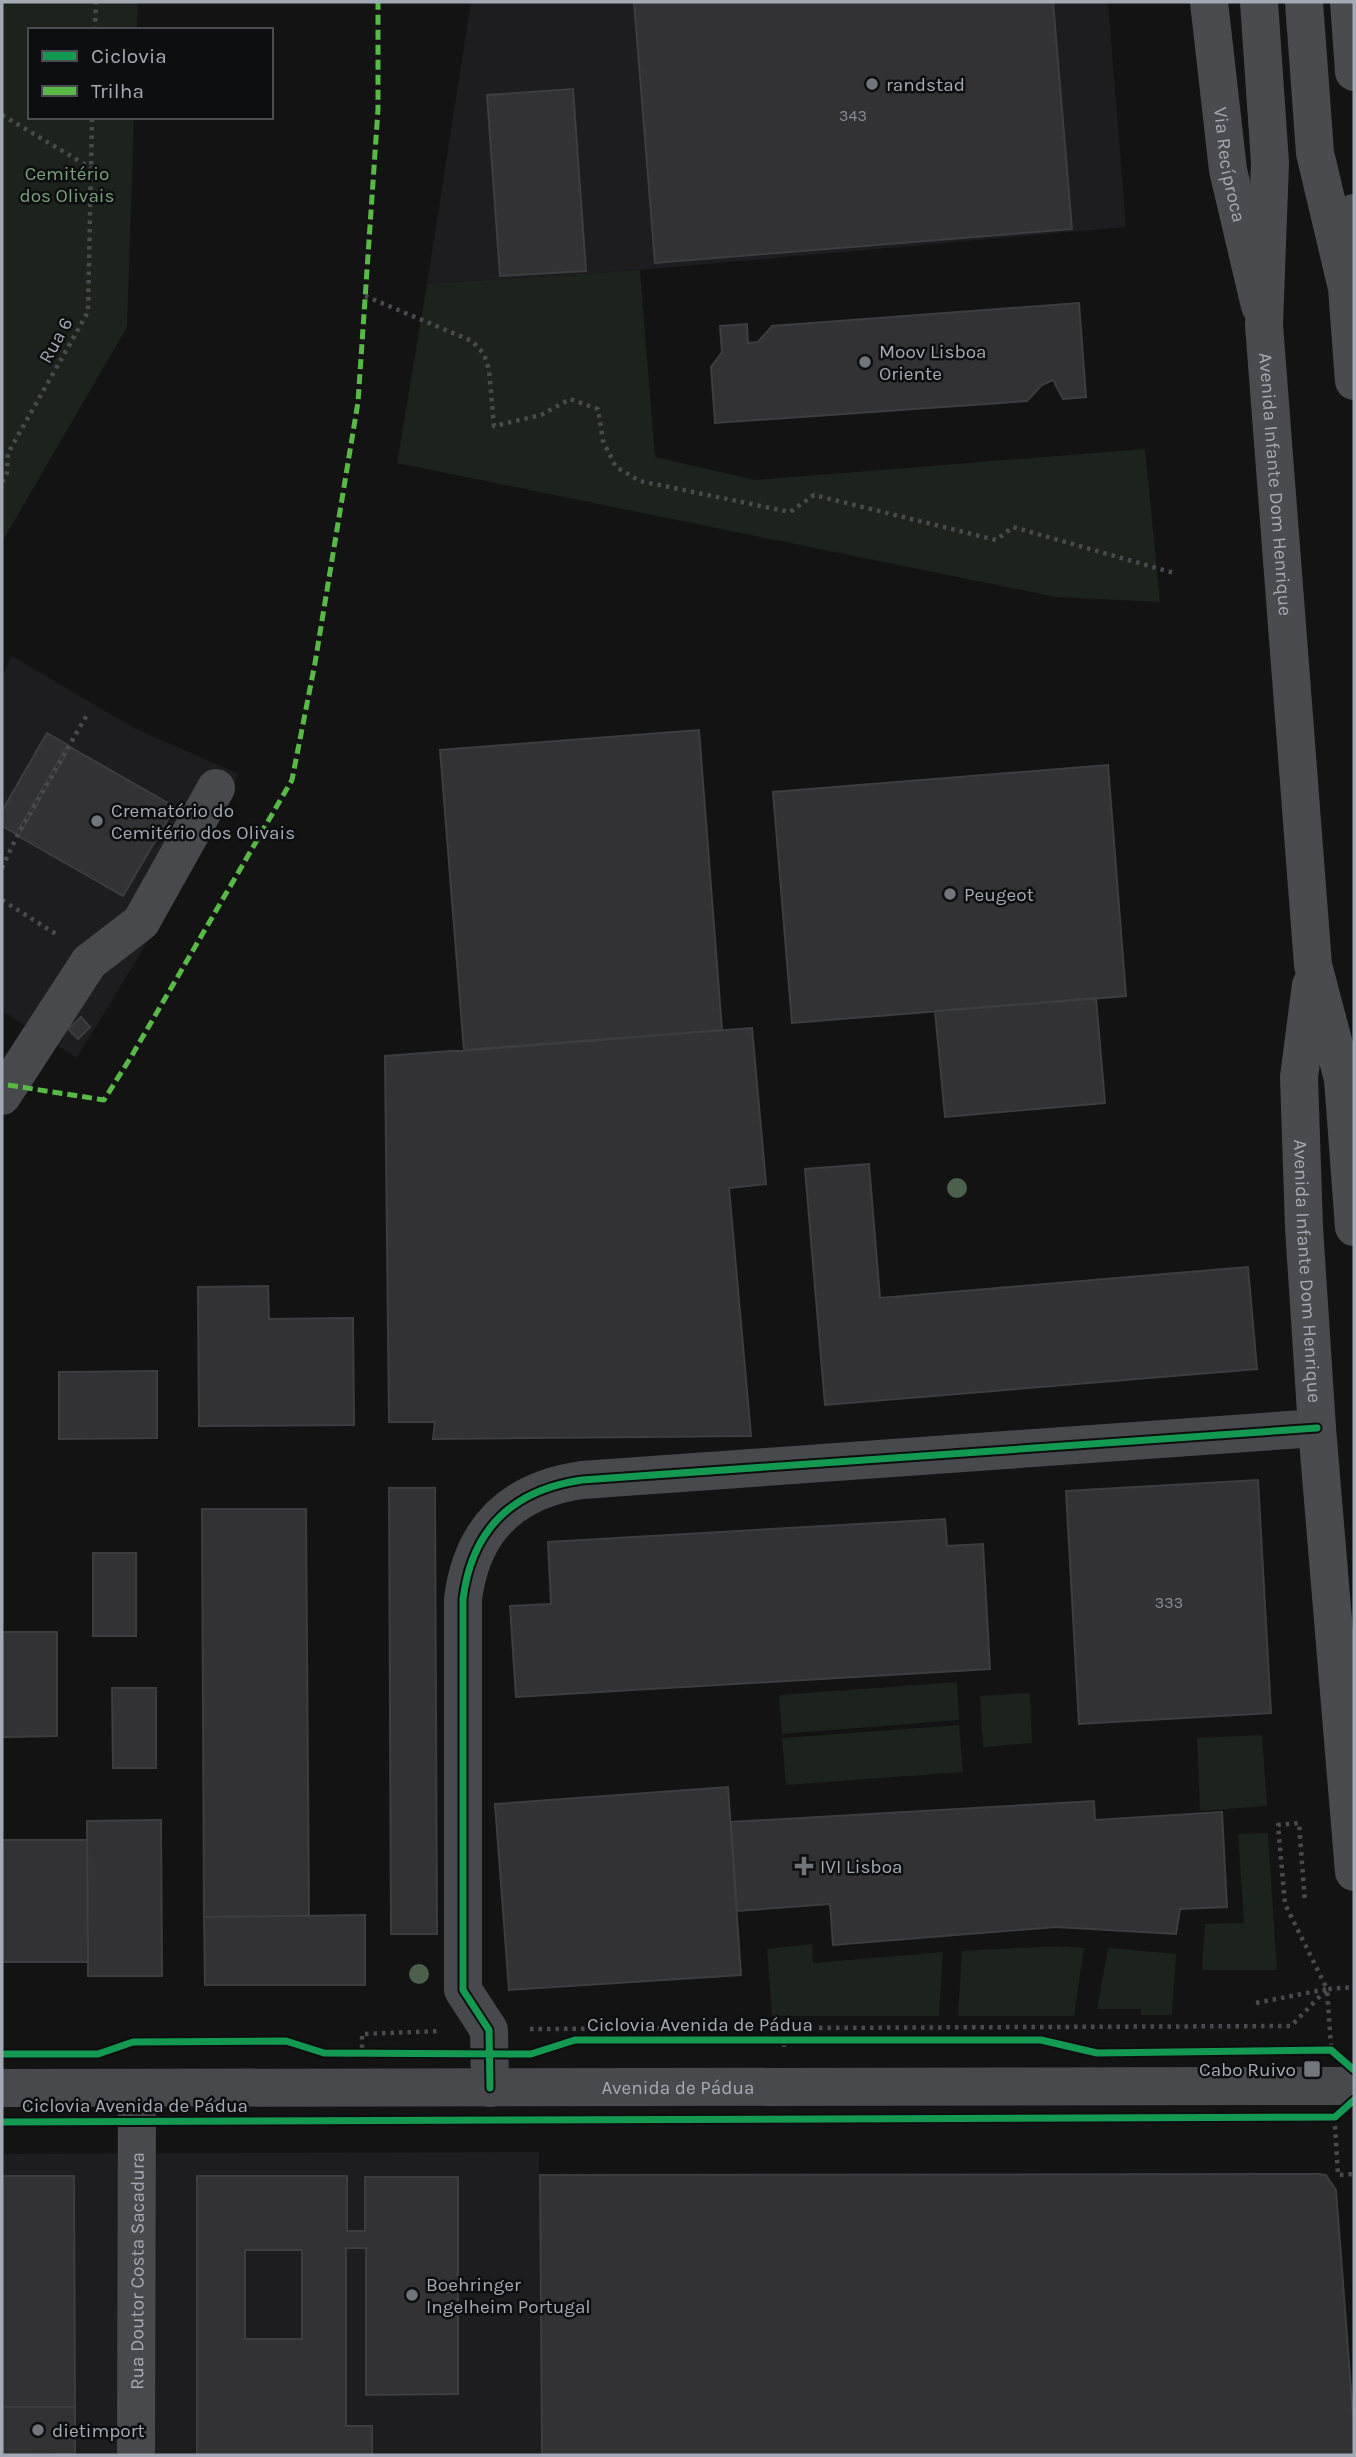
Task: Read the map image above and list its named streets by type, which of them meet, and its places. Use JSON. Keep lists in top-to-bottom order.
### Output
{
  "streets": {
    "highway": ["Avenida Infante Dom Henrique"],
    "main road": ["Via Recíproca"],
    "street": ["Avenida de Pádua", "Rua Doutor Costa Sacadura"],
    "path": ["Rua 6"],
    "cycle path": ["Ciclovia Avenida de Pádua"]
  },
  "crossings": [
    ["Via Recíproca", "Avenida Infante Dom Henrique"],
    ["Avenida de Pádua", "Rua Doutor Costa Sacadura"]
  ],
  "parks": ["Cemitério dos Olivais"],
  "places": {
    "other": [
      "randstad",
      "Moov Lisboa Oriente",
      "Crematório do Cemitério dos Olivais",
      "Peugeot",
      "Boehringer Ingelheim Portugal",
      "dietimport"
    ],
    "health": ["IVI Lisboa"],
    "transit": ["Cabo Ruivo"]
  },
  "house_numbers": ["343", "333"],
  "legend": ["Ciclovia", "Trilha"]
}
